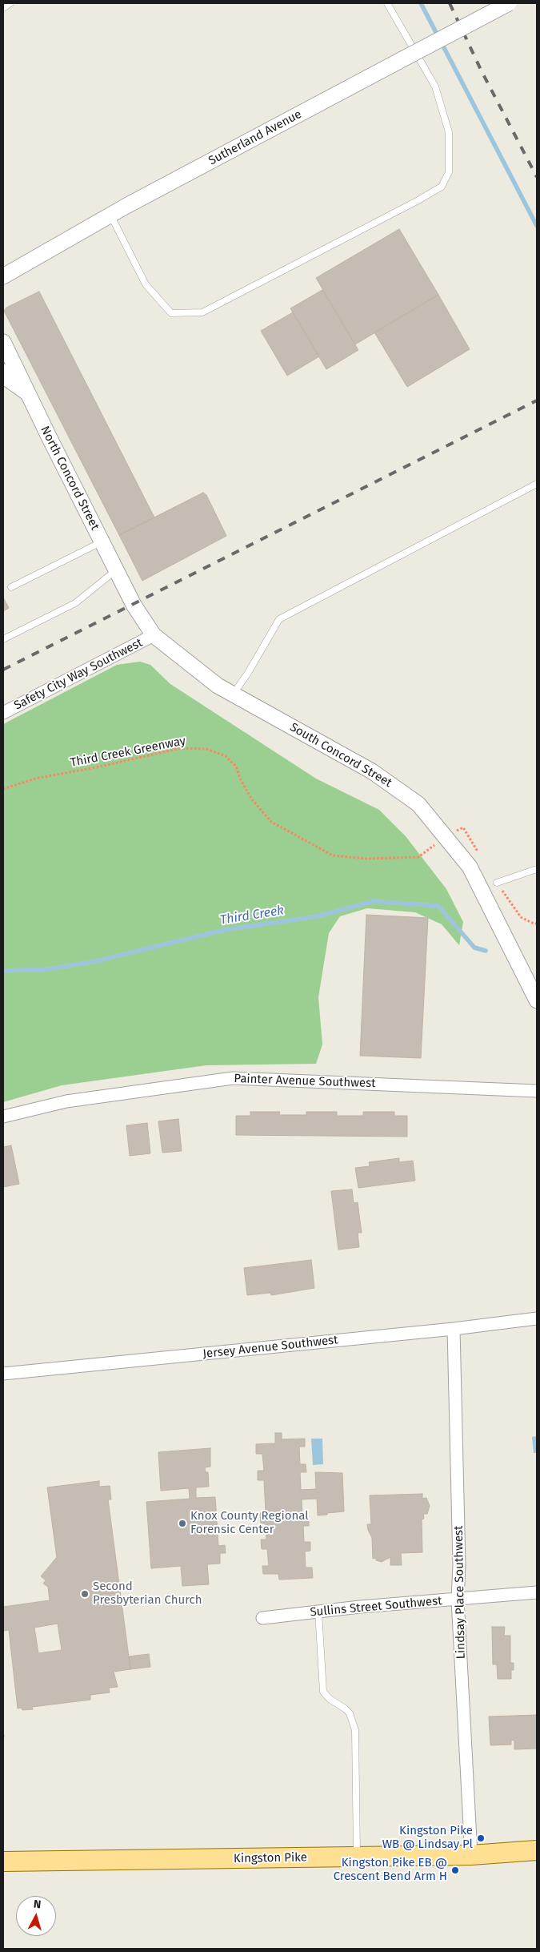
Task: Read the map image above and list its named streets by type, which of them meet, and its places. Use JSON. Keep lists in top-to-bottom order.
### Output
{
  "streets": {
    "main road": ["Kingston Pike"],
    "street": [
      "Sutherland Avenue",
      "North Concord Street",
      "Safety City Way Southwest",
      "South Concord Street",
      "Painter Avenue Southwest",
      "Jersey Avenue Southwest",
      "Lindsay Place Southwest",
      "Sullins Street Southwest"
    ],
    "path": ["Third Creek Greenway"]
  },
  "crossings": [
    ["North Concord Street", "South Concord Street"],
    ["Safety City Way Southwest", "South Concord Street"],
    ["Third Creek Greenway", "South Concord Street"],
    ["Jersey Avenue Southwest", "Lindsay Place Southwest"],
    ["Lindsay Place Southwest", "Sullins Street Southwest"],
    ["Lindsay Place Southwest", "Kingston Pike"]
  ],
  "water": ["Third Creek"],
  "places": [
    "Knox County Regional Forensic Center",
    "Second Presbyterian Church",
    "Kingston Pike WB @ Lindsay Pl",
    "Kingston Pike EB @ Crescent Bend Arm H"
  ],
  "north": "top"
}
